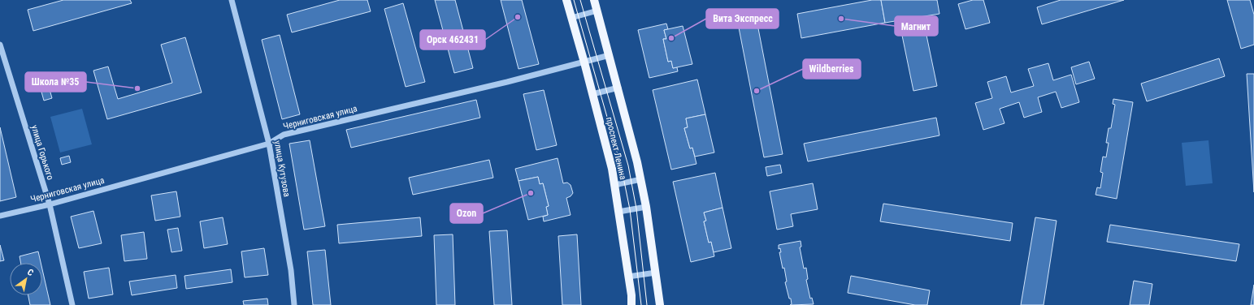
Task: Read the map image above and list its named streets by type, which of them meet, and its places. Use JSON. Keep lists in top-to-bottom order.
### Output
{
  "streets": {
    "main road": ["проспект Ленина"],
    "street": ["Черниговская улица", "улица Горького", "улица Кутузова"]
  },
  "crossings": [
    ["Черниговская улица", "проспект Ленина"],
    ["Черниговская улица", "улица Горького"],
    ["Черниговская улица", "улица Кутузова"]
  ],
  "places": [
    "Орск 462431",
    "Магнит",
    "Вита Экспресс",
    "Школа №35",
    "Wildberries",
    "Ozon"
  ],
  "north": "top right"
}
